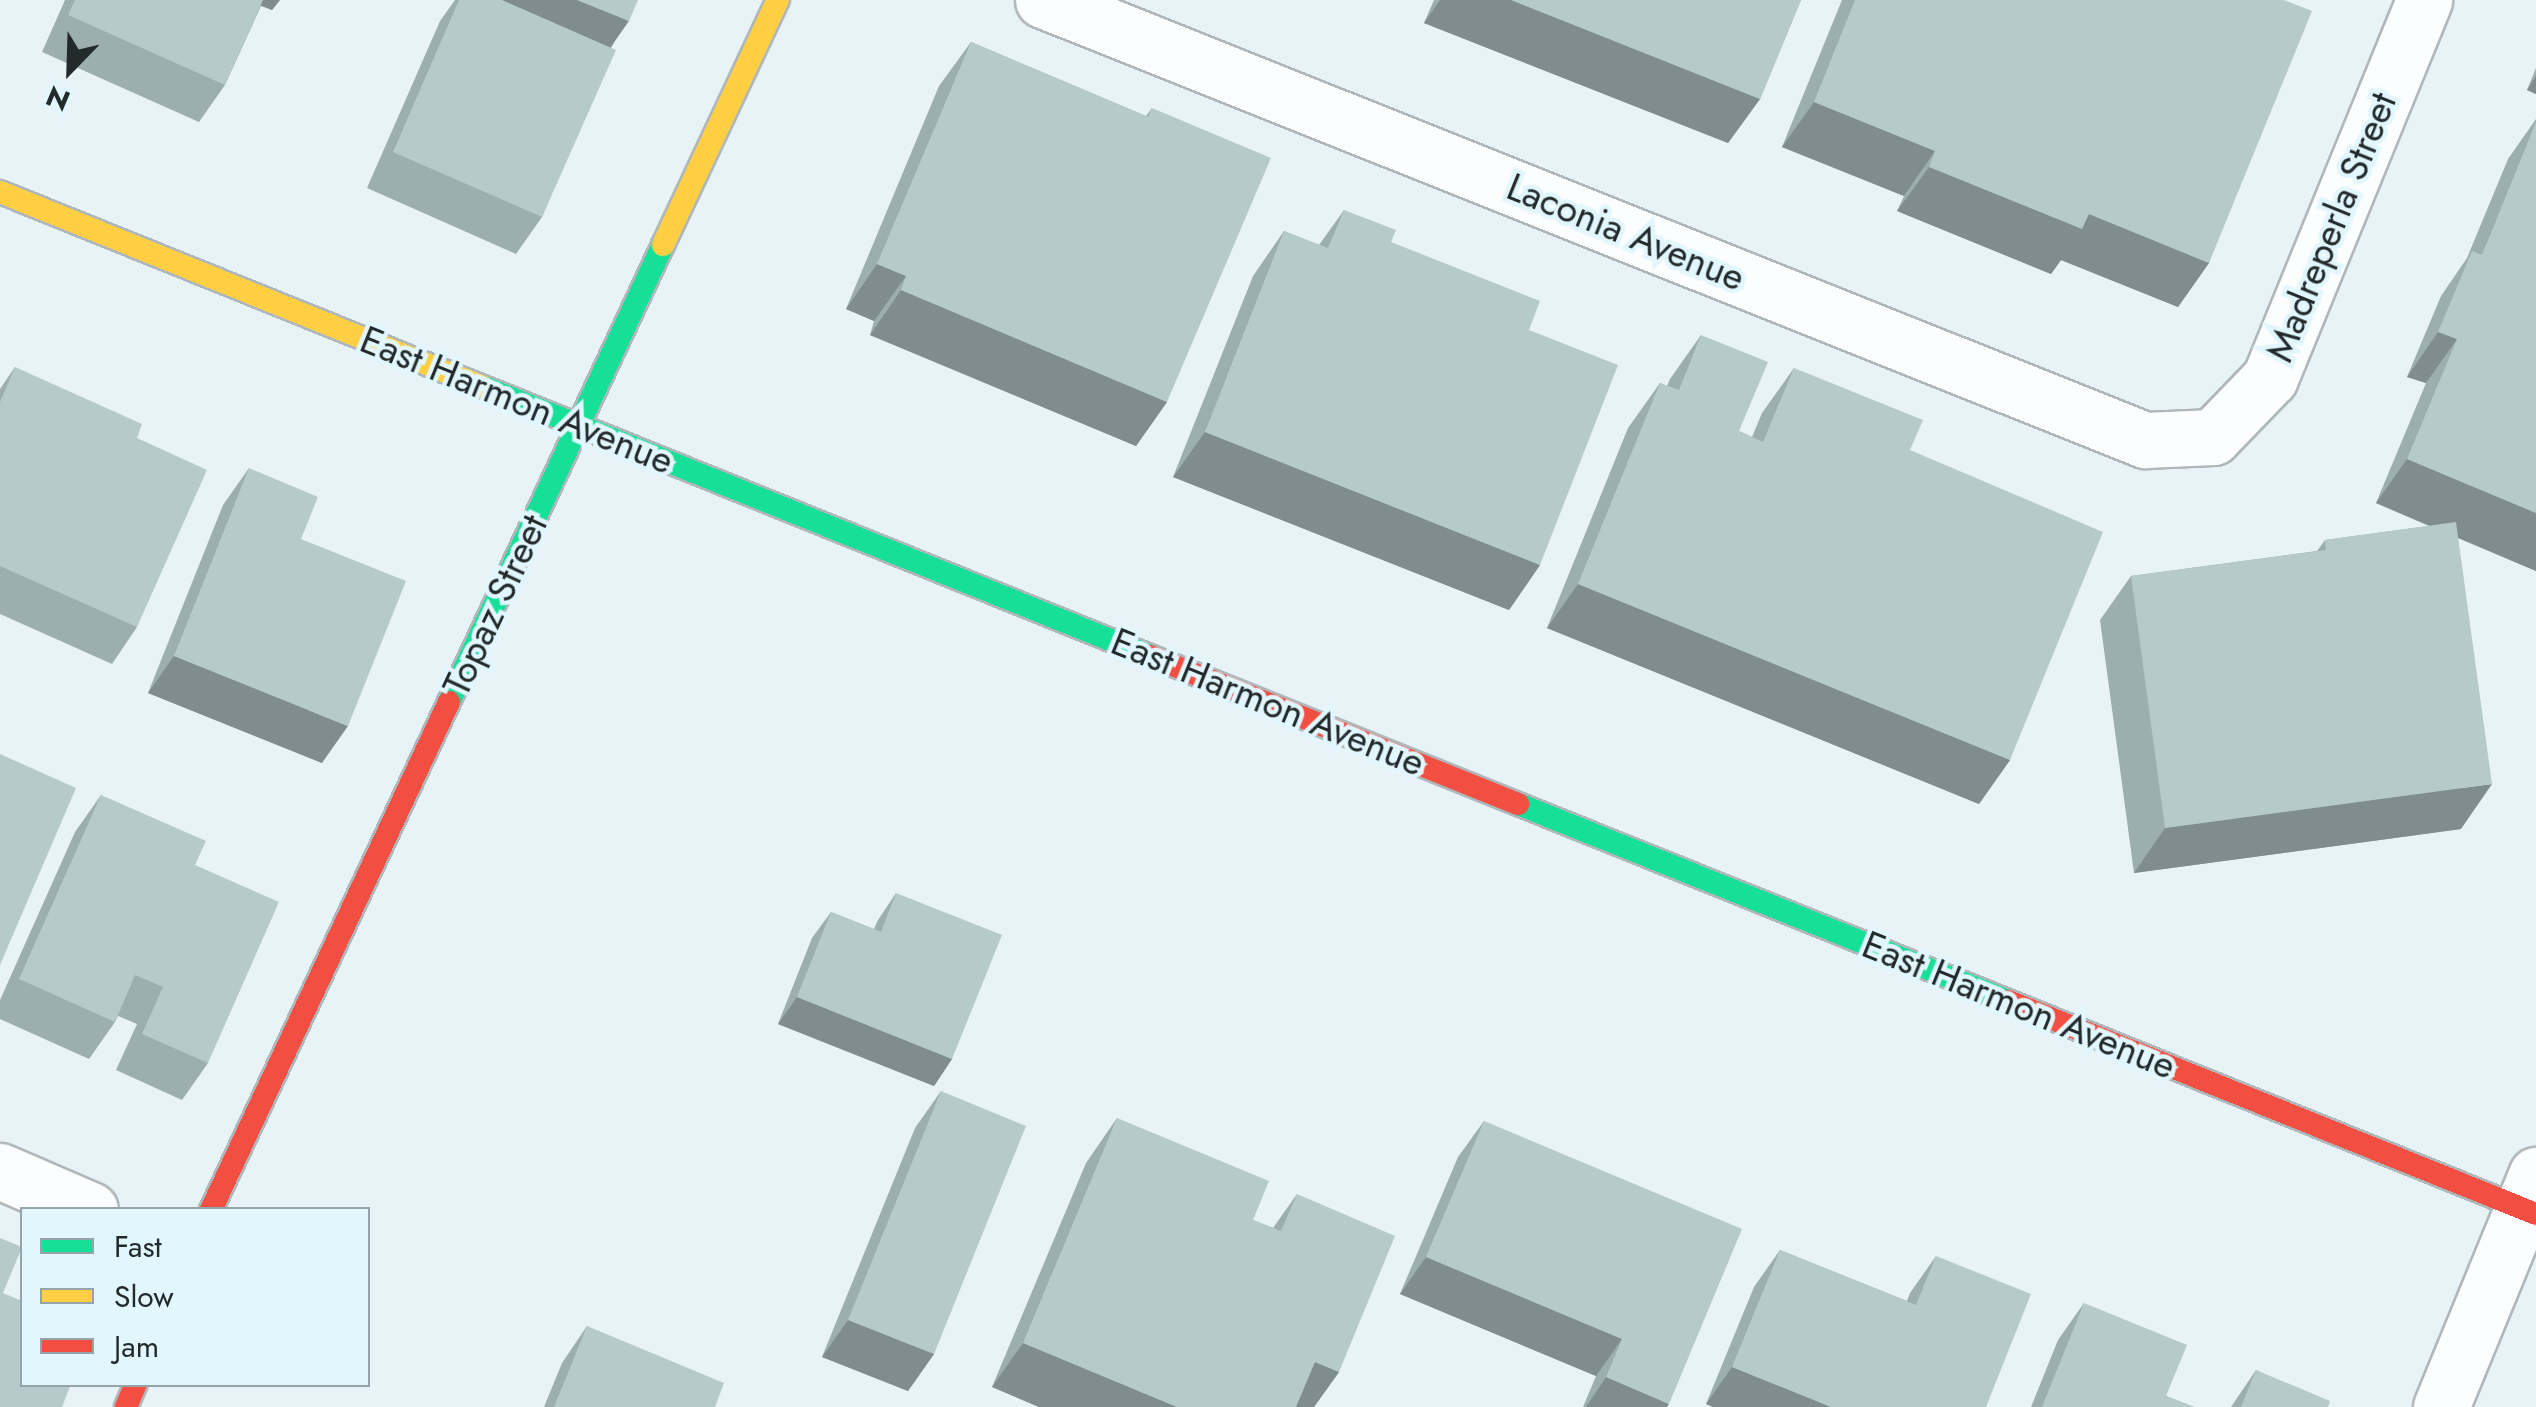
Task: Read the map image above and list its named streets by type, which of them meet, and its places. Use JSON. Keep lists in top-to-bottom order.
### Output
{
  "streets": {
    "main road": ["East Harmon Avenue", "Topaz Street"],
    "street": ["Madreperla Street", "Laconia Avenue"]
  },
  "crossings": [
    ["Madreperla Street", "Laconia Avenue"],
    ["East Harmon Avenue", "Topaz Street"]
  ],
  "legend": ["Fast", "Slow", "Jam"],
  "north": "bottom left"
}
